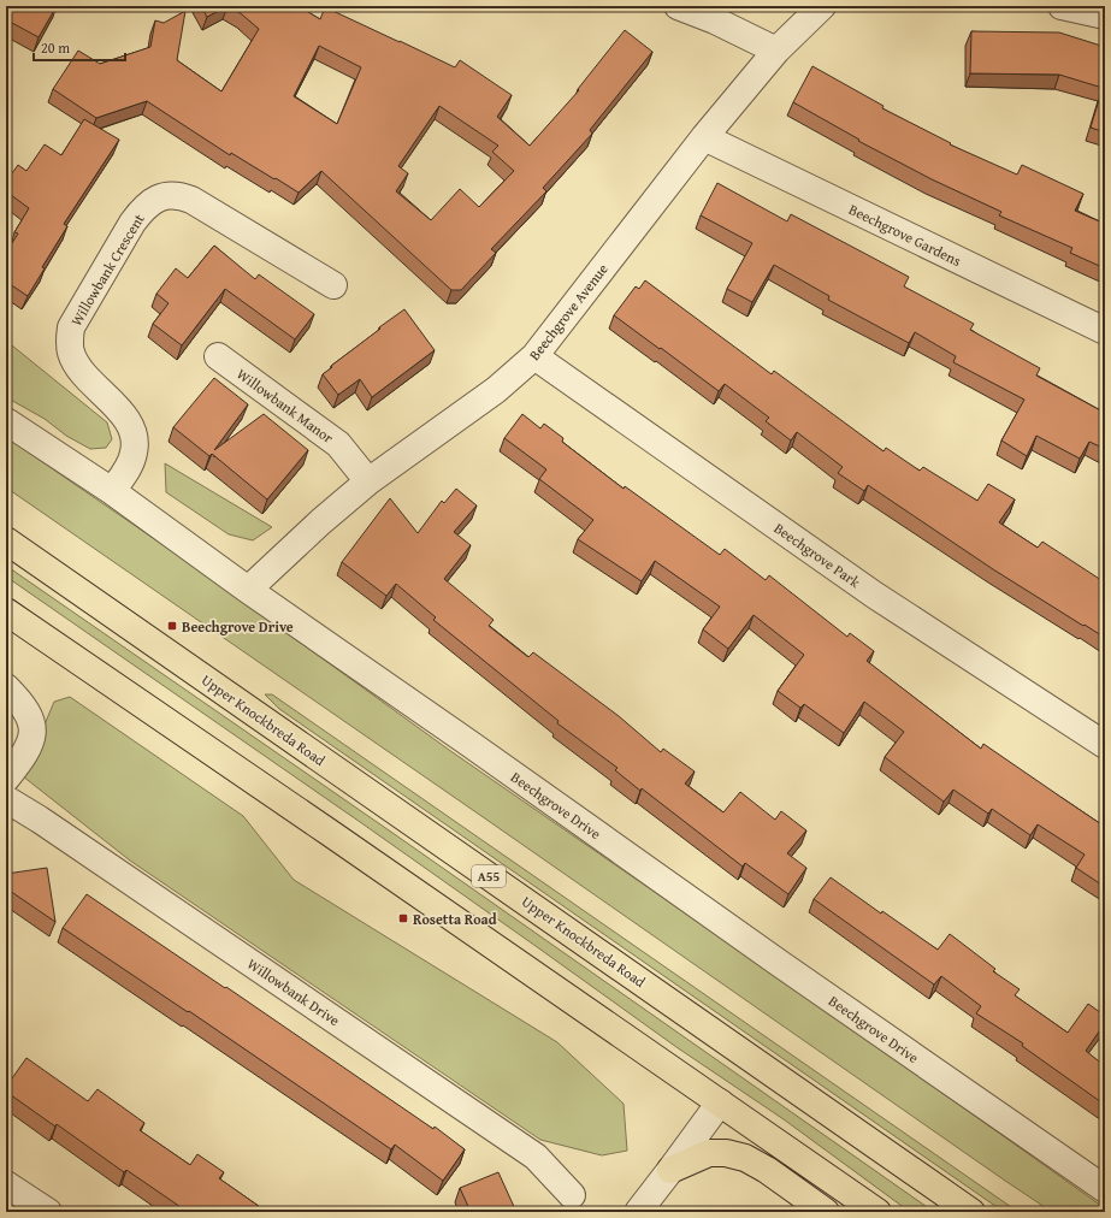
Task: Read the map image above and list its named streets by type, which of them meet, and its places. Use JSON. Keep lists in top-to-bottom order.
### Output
{
  "streets": {
    "highway": ["Upper Knockbreda Road", "A55"],
    "street": [
      "Beechgrove Gardens",
      "Willowbank Crescent",
      "Beechgrove Avenue",
      "Willowbank Manor",
      "Beechgrove Park",
      "Beechgrove Drive",
      "Willowbank Drive"
    ]
  },
  "crossings": [
    ["Beechgrove Gardens", "Beechgrove Avenue"],
    ["Willowbank Crescent", "Beechgrove Drive"],
    ["Beechgrove Avenue", "Willowbank Manor"],
    ["Beechgrove Avenue", "Beechgrove Park"],
    ["Beechgrove Avenue", "Beechgrove Drive"]
  ],
  "places": {
    "transit": ["Beechgrove Drive", "Rosetta Road"]
  },
  "scale_bar": "20 m"
}
